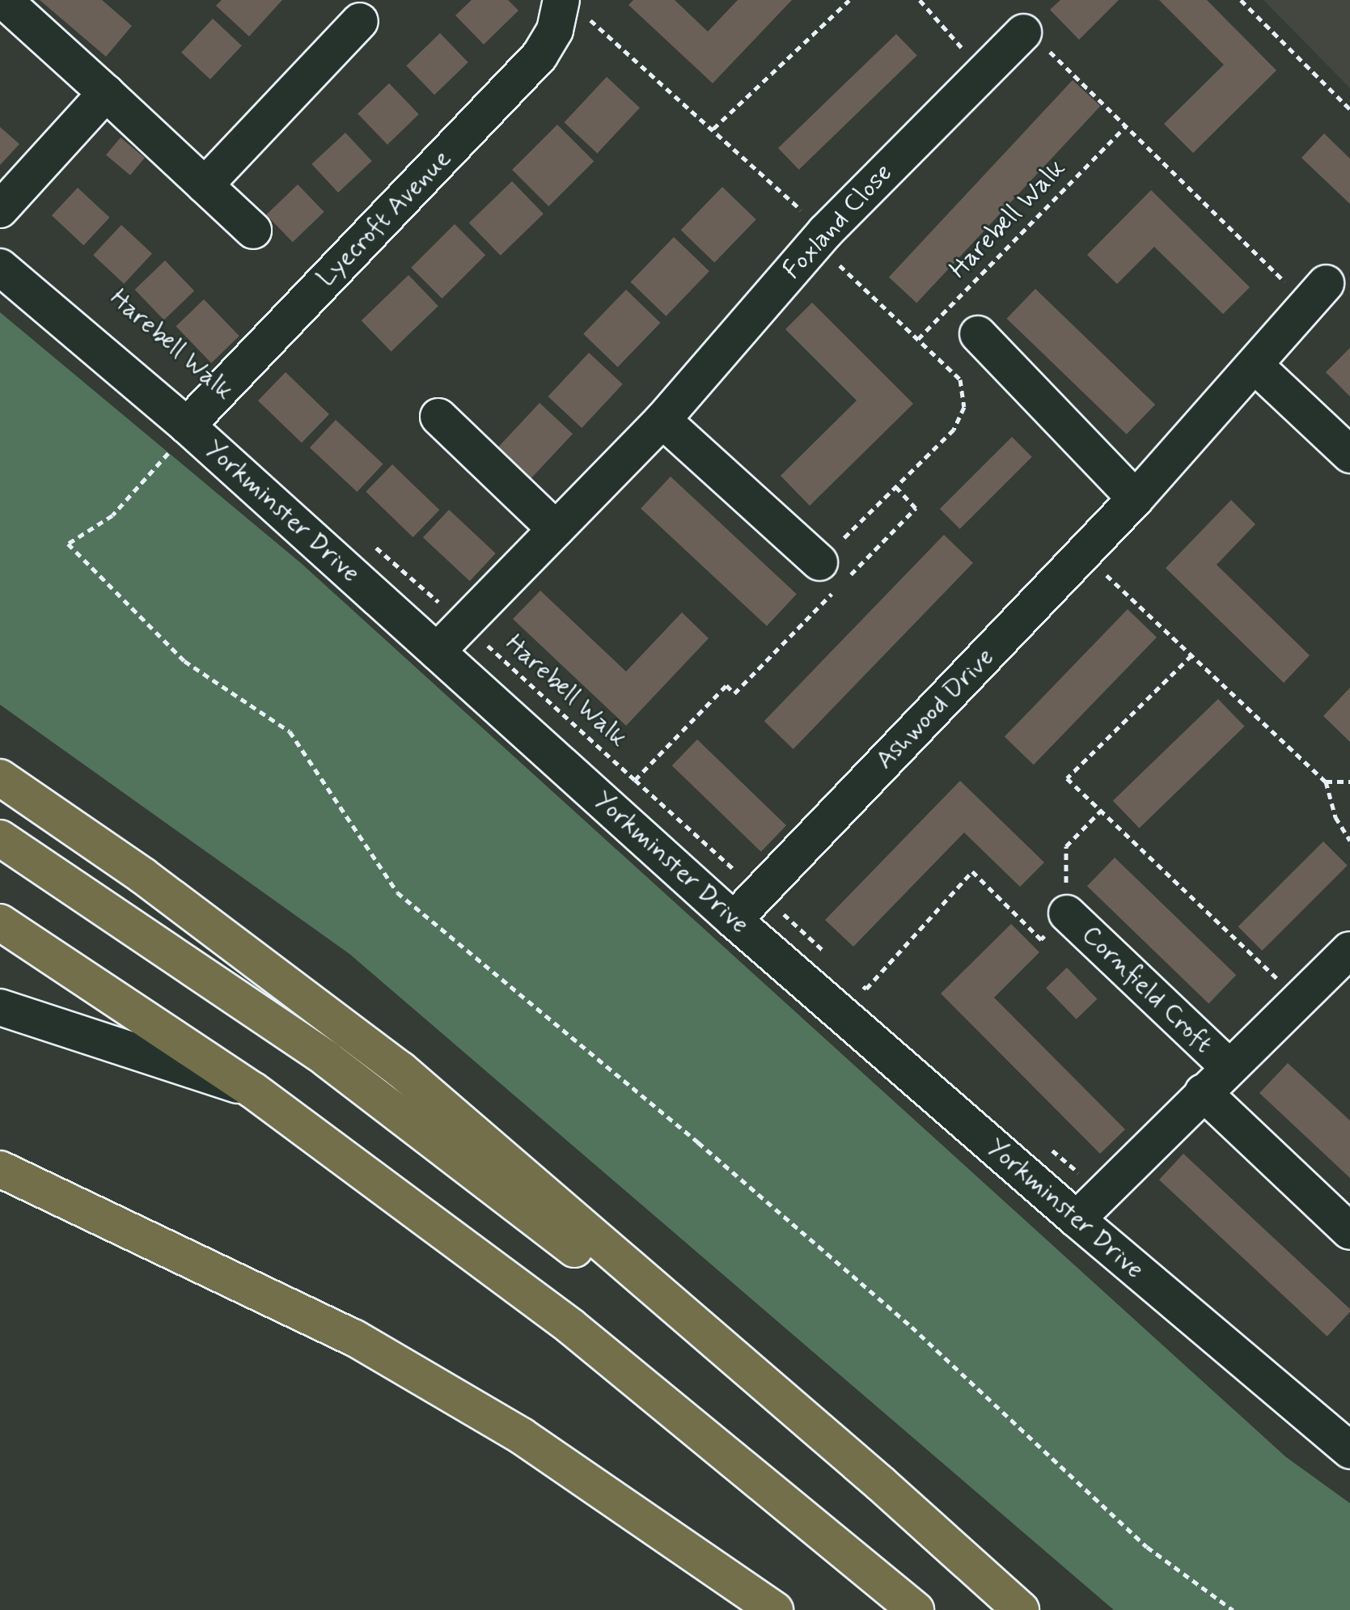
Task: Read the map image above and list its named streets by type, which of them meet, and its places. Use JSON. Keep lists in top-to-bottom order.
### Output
{
  "streets": {
    "street": [
      "Lyecroft Avenue",
      "Foxland Close",
      "Yorkminster Drive",
      "Ashwood Drive",
      "Cornfield Croft"
    ],
    "path": ["Harebell Walk"]
  },
  "crossings": [
    ["Lyecroft Avenue", "Yorkminster Drive"],
    ["Harebell Walk", "Foxland Close"],
    ["Foxland Close", "Yorkminster Drive"],
    ["Yorkminster Drive", "Ashwood Drive"],
    ["Yorkminster Drive", "Cornfield Croft"]
  ]
}
